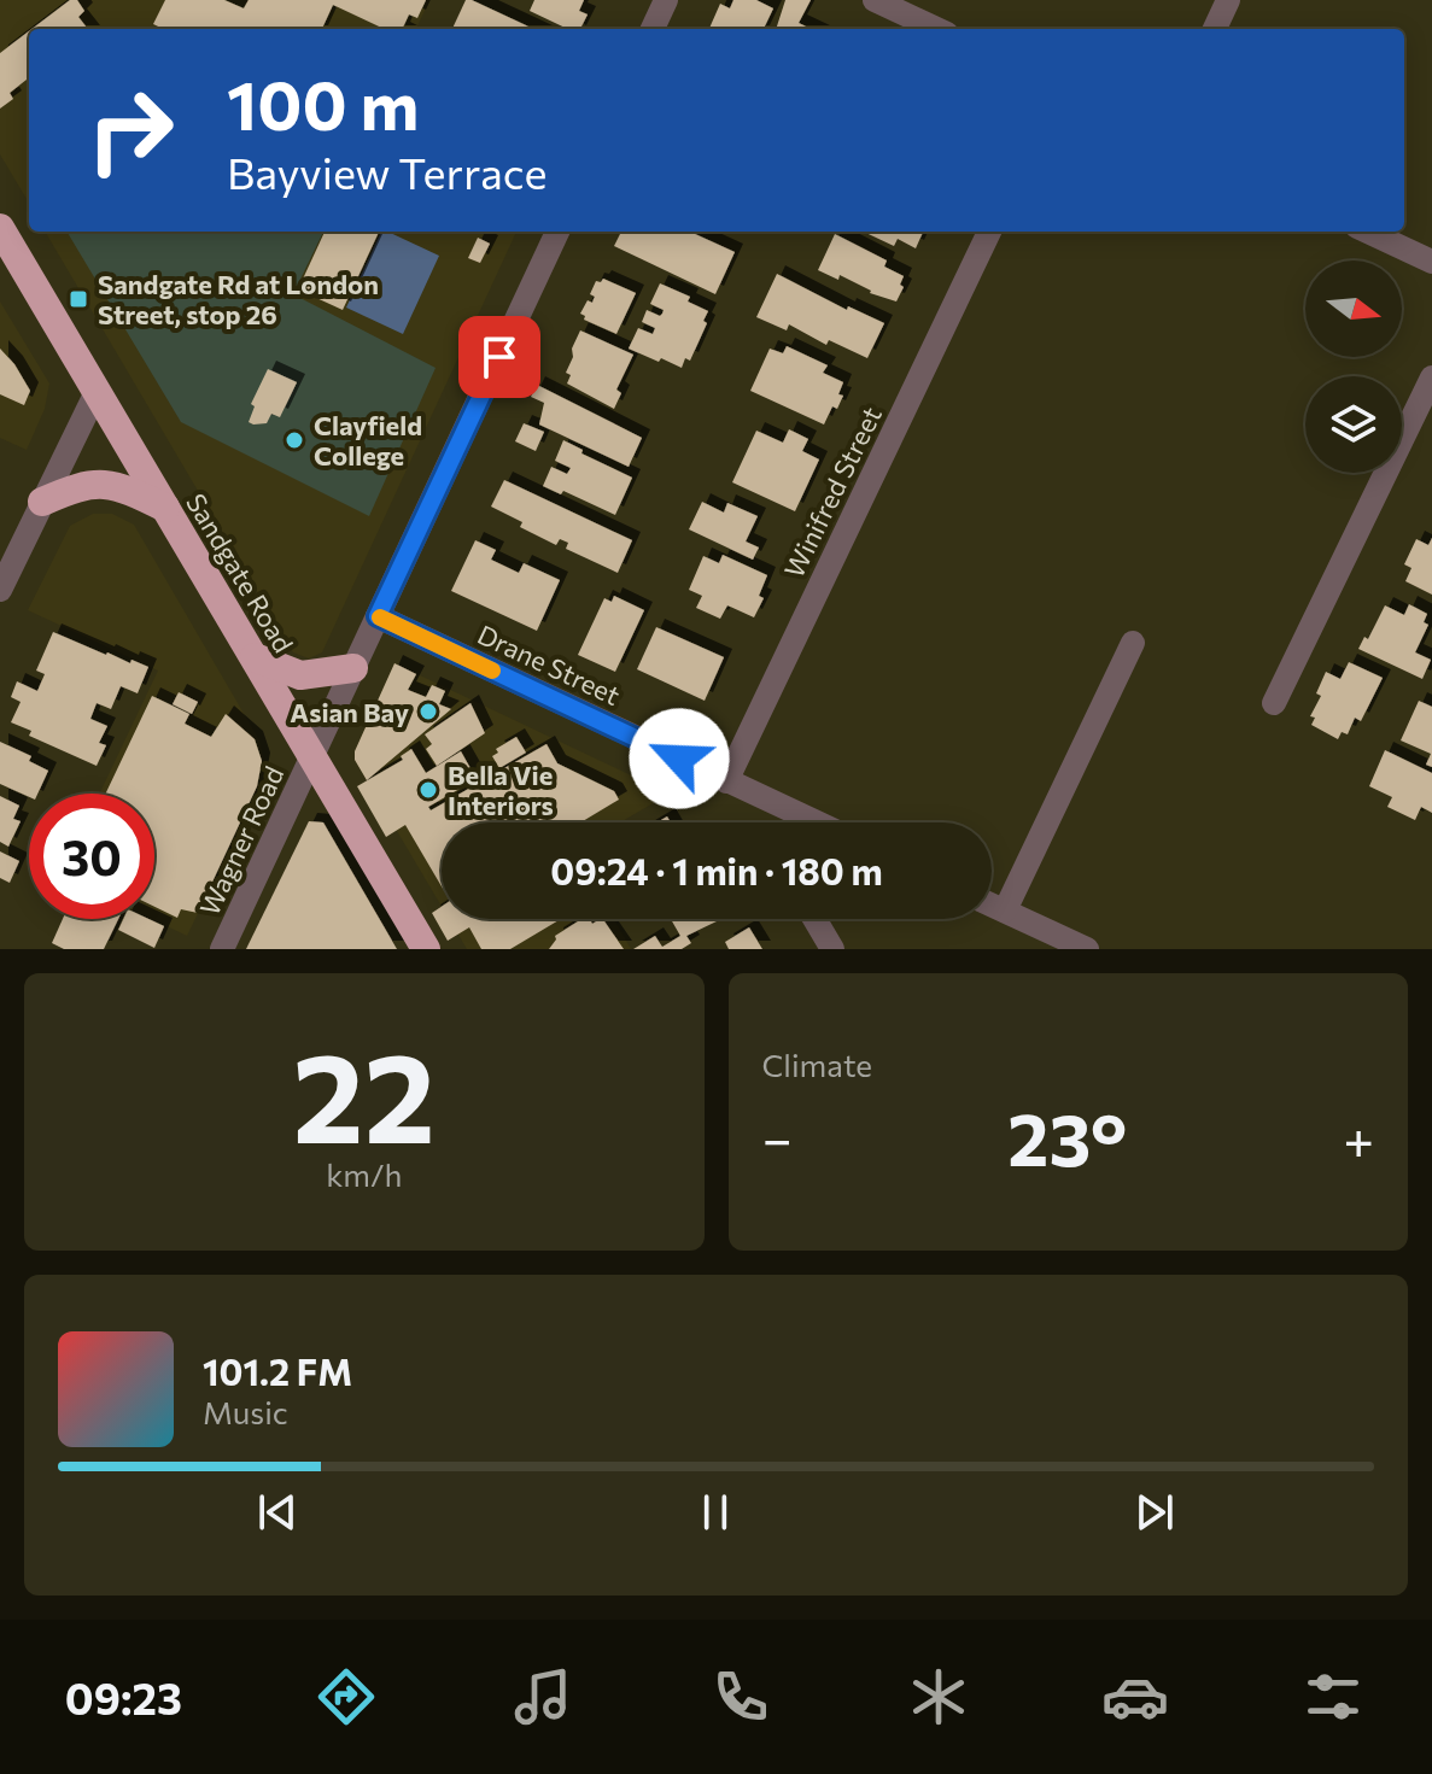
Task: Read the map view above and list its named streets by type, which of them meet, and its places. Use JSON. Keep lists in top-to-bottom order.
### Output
{
  "streets": {
    "highway": ["Sandgate Road"],
    "street": ["Winifred Street", "Drane Street", "Wagner Road"]
  },
  "crossings": [
    ["Winifred Street", "Drane Street"],
    ["Sandgate Road", "Wagner Road"],
    ["Drane Street", "Wagner Road"]
  ],
  "places": {
    "transit": ["Sandgate Rd at London Street, stop 26"],
    "other": ["Clayfield College", "Asian Bay", "Bella Vie Interiors"]
  },
  "north": "right",
  "page": {
    "turn": ["100 m", "Bayview Terrace"],
    "limit": "30",
    "trip": "09:24 · 1 min · 180 m",
    "tile": [
      ["22", "km/h"],
      "Climate"
    ],
    "heat": ["−", "23°", "+"],
    "song": ["101.2 FM", "Music"],
    "tabs": "09:23"
  }
}
